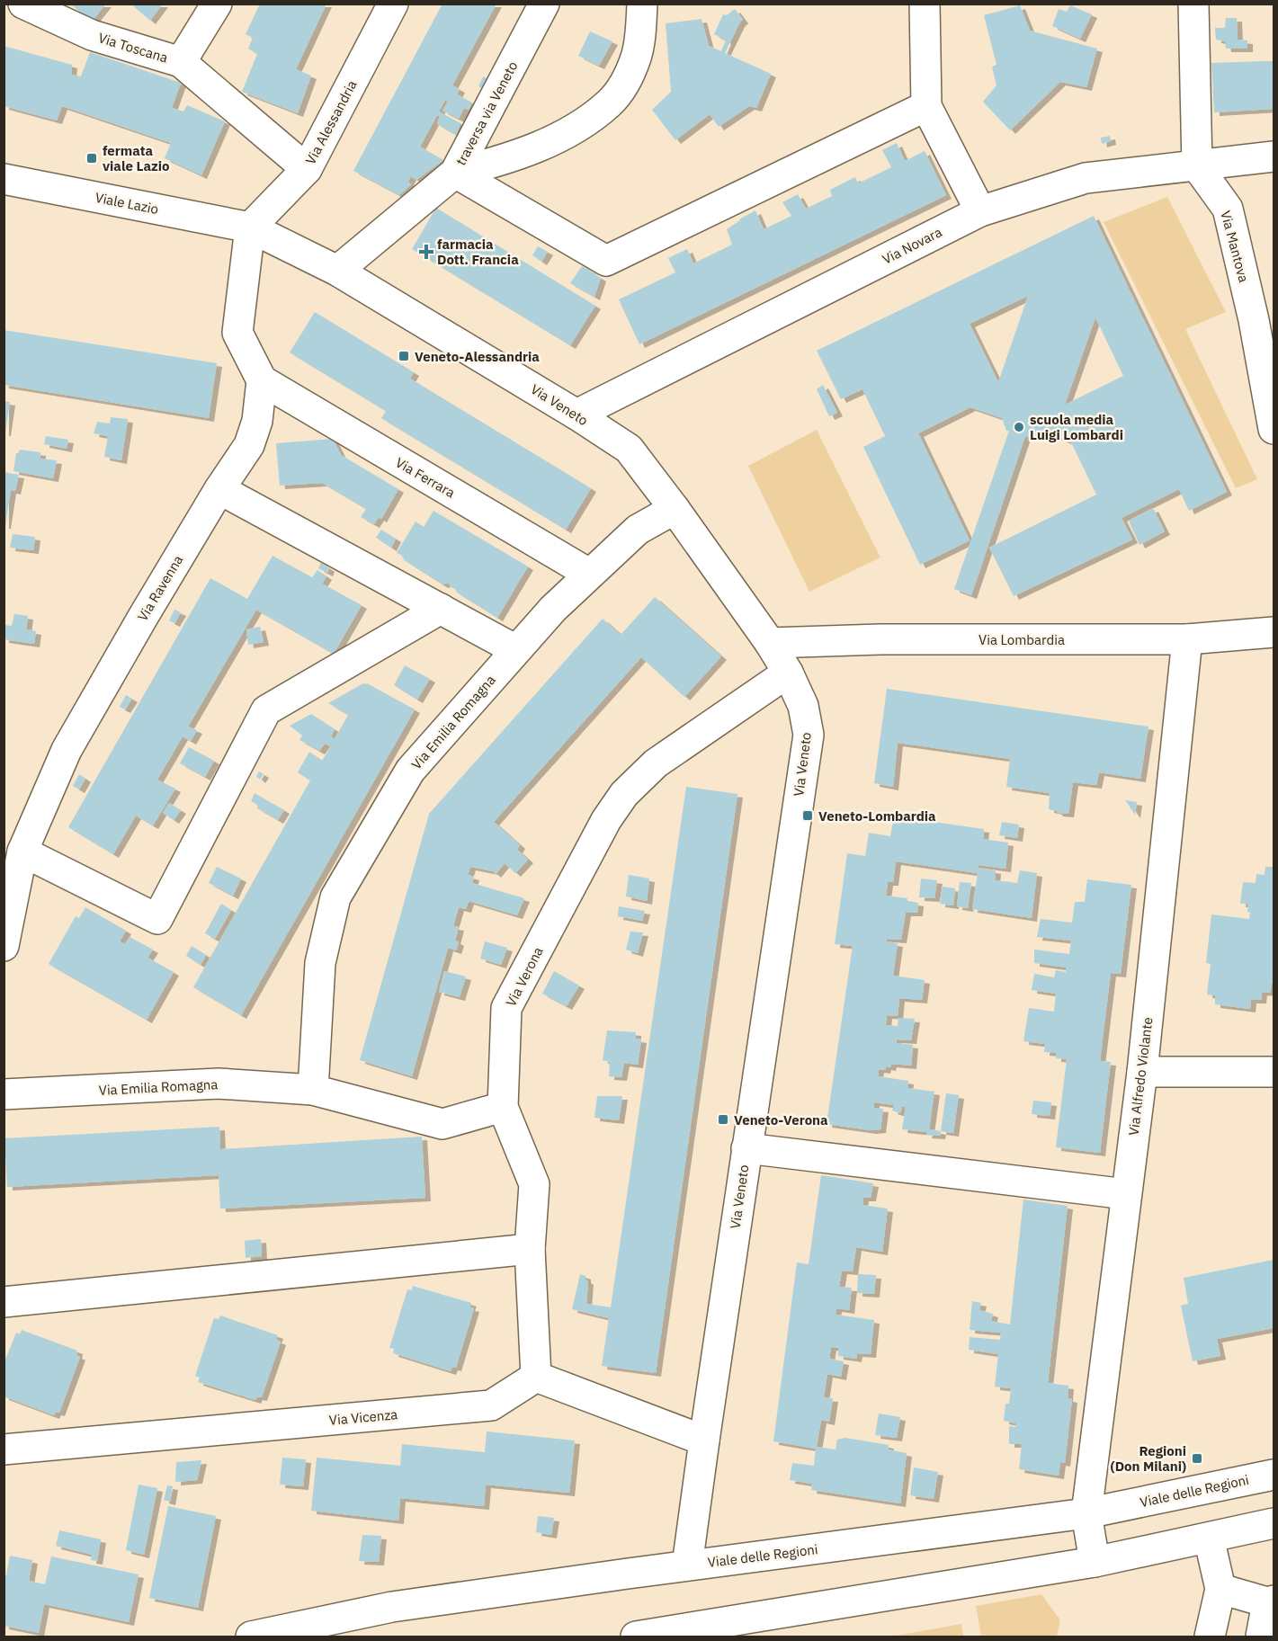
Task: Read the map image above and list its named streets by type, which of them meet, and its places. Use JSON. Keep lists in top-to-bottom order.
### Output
{
  "streets": {
    "street": [
      "Via Toscana",
      "traversa via Veneto",
      "Via Alessandria",
      "Viale Lazio",
      "Via Novara",
      "Via Mantova",
      "Via Veneto",
      "Via Ferrara",
      "Via Ravenna",
      "Via Lombardia",
      "Via Emilia Romagna",
      "Via Verona",
      "Via Alfredo Violante",
      "Via Vicenza",
      "Viale delle Regioni"
    ]
  },
  "crossings": [
    ["Via Toscana", "Via Alessandria"],
    ["traversa via Veneto", "Via Veneto"],
    ["Via Alessandria", "Viale Lazio"],
    ["Via Alessandria", "Via Veneto"],
    ["Viale Lazio", "Via Veneto"],
    ["Via Novara", "Via Mantova"],
    ["Via Novara", "Via Veneto"],
    ["Via Veneto", "Via Lombardia"],
    ["Via Veneto", "Via Emilia Romagna"],
    ["Via Veneto", "Via Verona"],
    ["Via Veneto", "Viale delle Regioni"],
    ["Via Ferrara", "Via Ravenna"],
    ["Via Ferrara", "Via Emilia Romagna"],
    ["Via Lombardia", "Via Alfredo Violante"],
    ["Via Emilia Romagna", "Via Verona"],
    ["Via Verona", "Via Vicenza"],
    ["Via Alfredo Violante", "Viale delle Regioni"]
  ],
  "places": {
    "transit": [
      "fermata viale Lazio",
      "Veneto-Alessandria",
      "Veneto-Lombardia",
      "Veneto-Verona",
      "Regioni (Don Milani)"
    ],
    "health": ["farmacia Dott. Francia"],
    "other": ["scuola media Luigi Lombardi"]
  }
}
